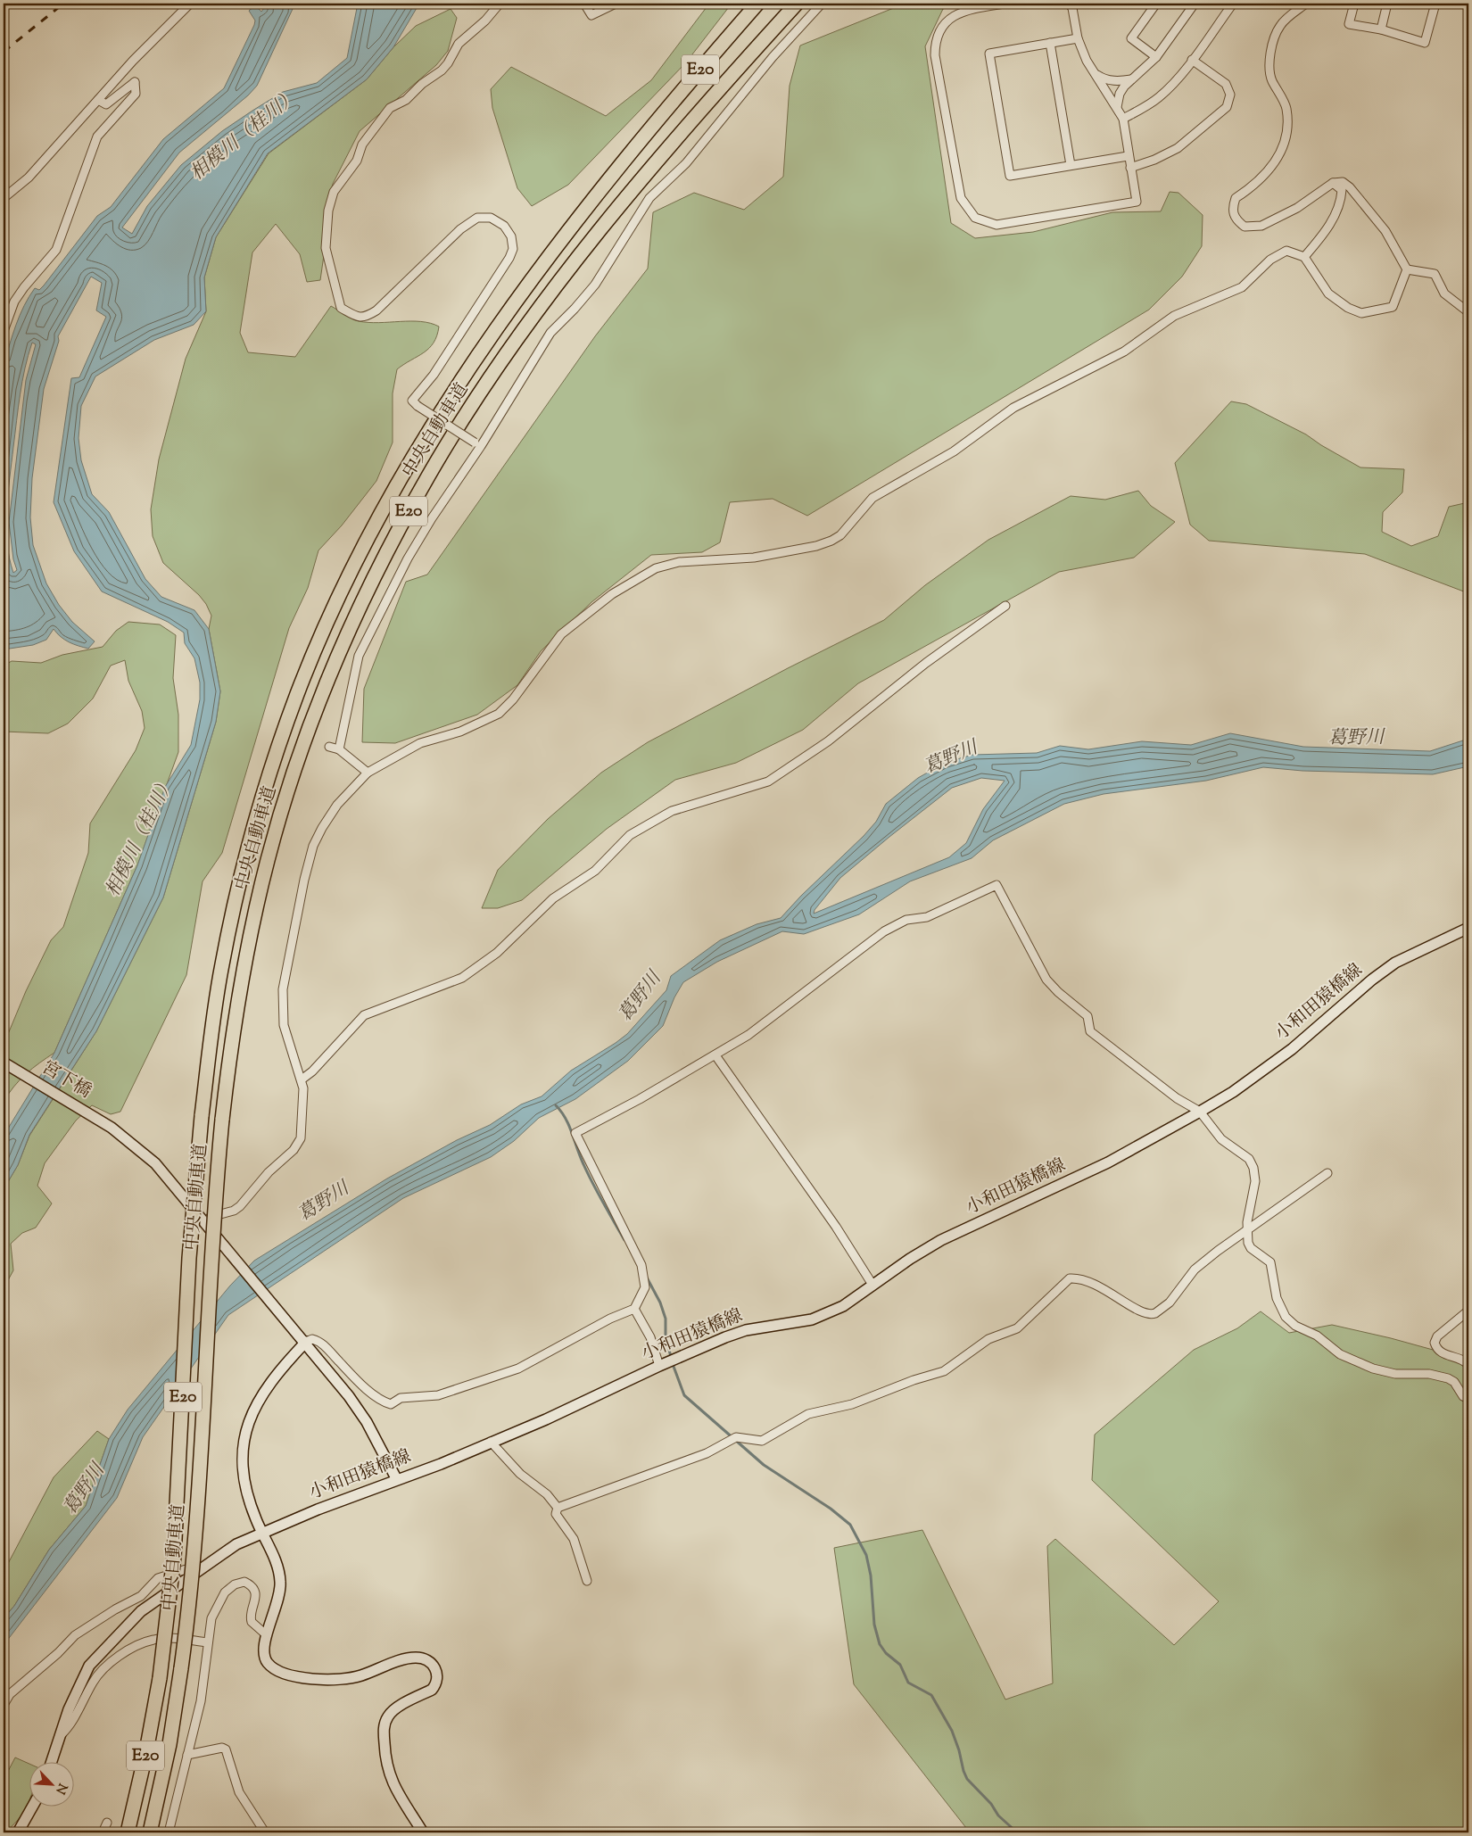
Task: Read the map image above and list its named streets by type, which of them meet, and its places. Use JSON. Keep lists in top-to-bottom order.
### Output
{
  "streets": {
    "highway": ["E20", "中央自動車道"],
    "main road": ["小和田猿橋線", "宮下橋"]
  },
  "crossings": [
    ["小和田猿橋線", "宮下橋"]
  ],
  "water": ["相模川（桂川）", "葛野川"],
  "north": "bottom right"
}
